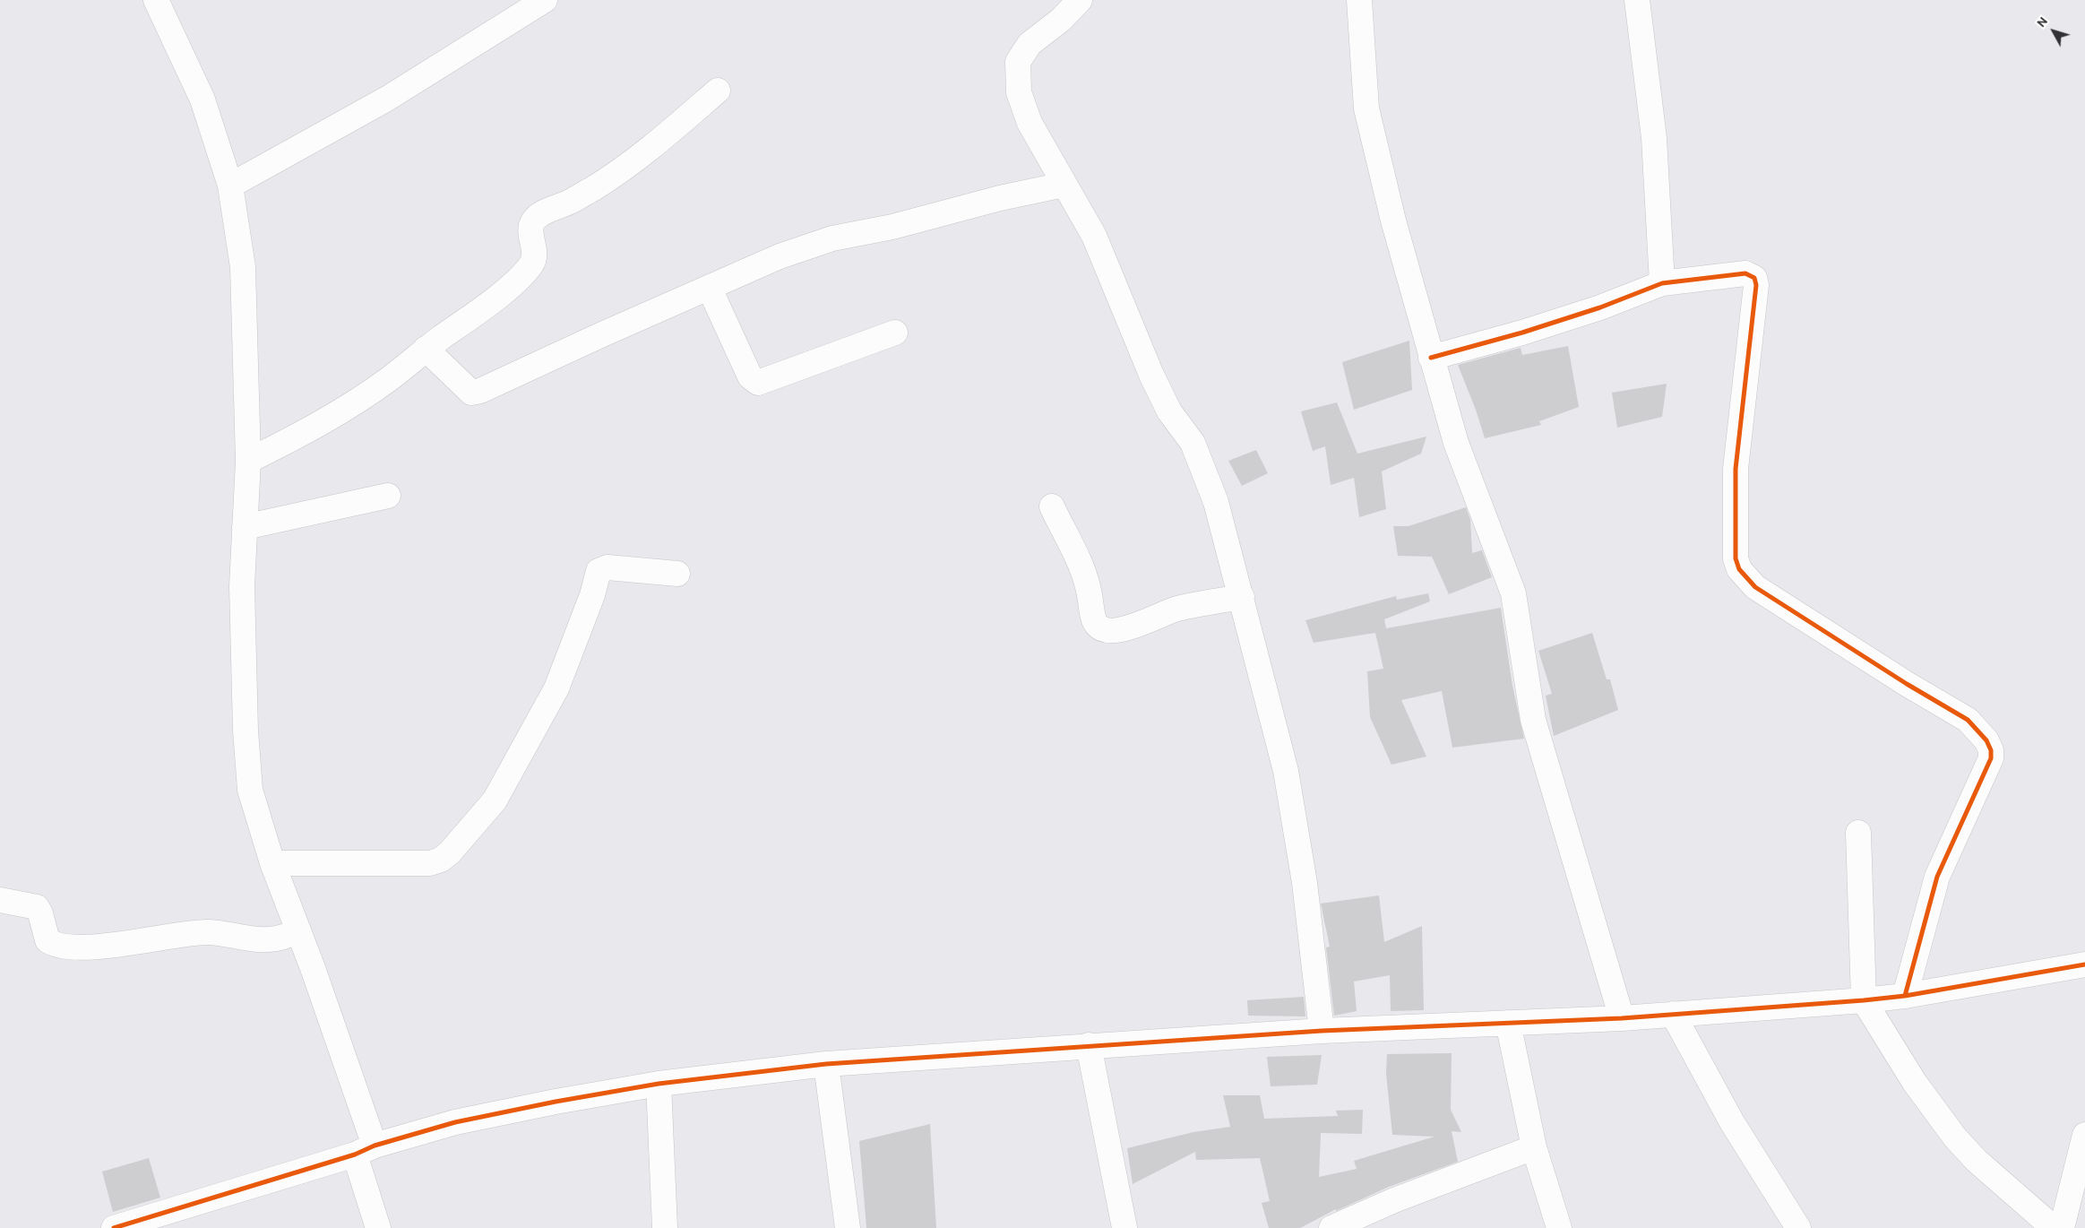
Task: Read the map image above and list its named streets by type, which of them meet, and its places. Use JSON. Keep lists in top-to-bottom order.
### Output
{
  "north": "top left"
}
